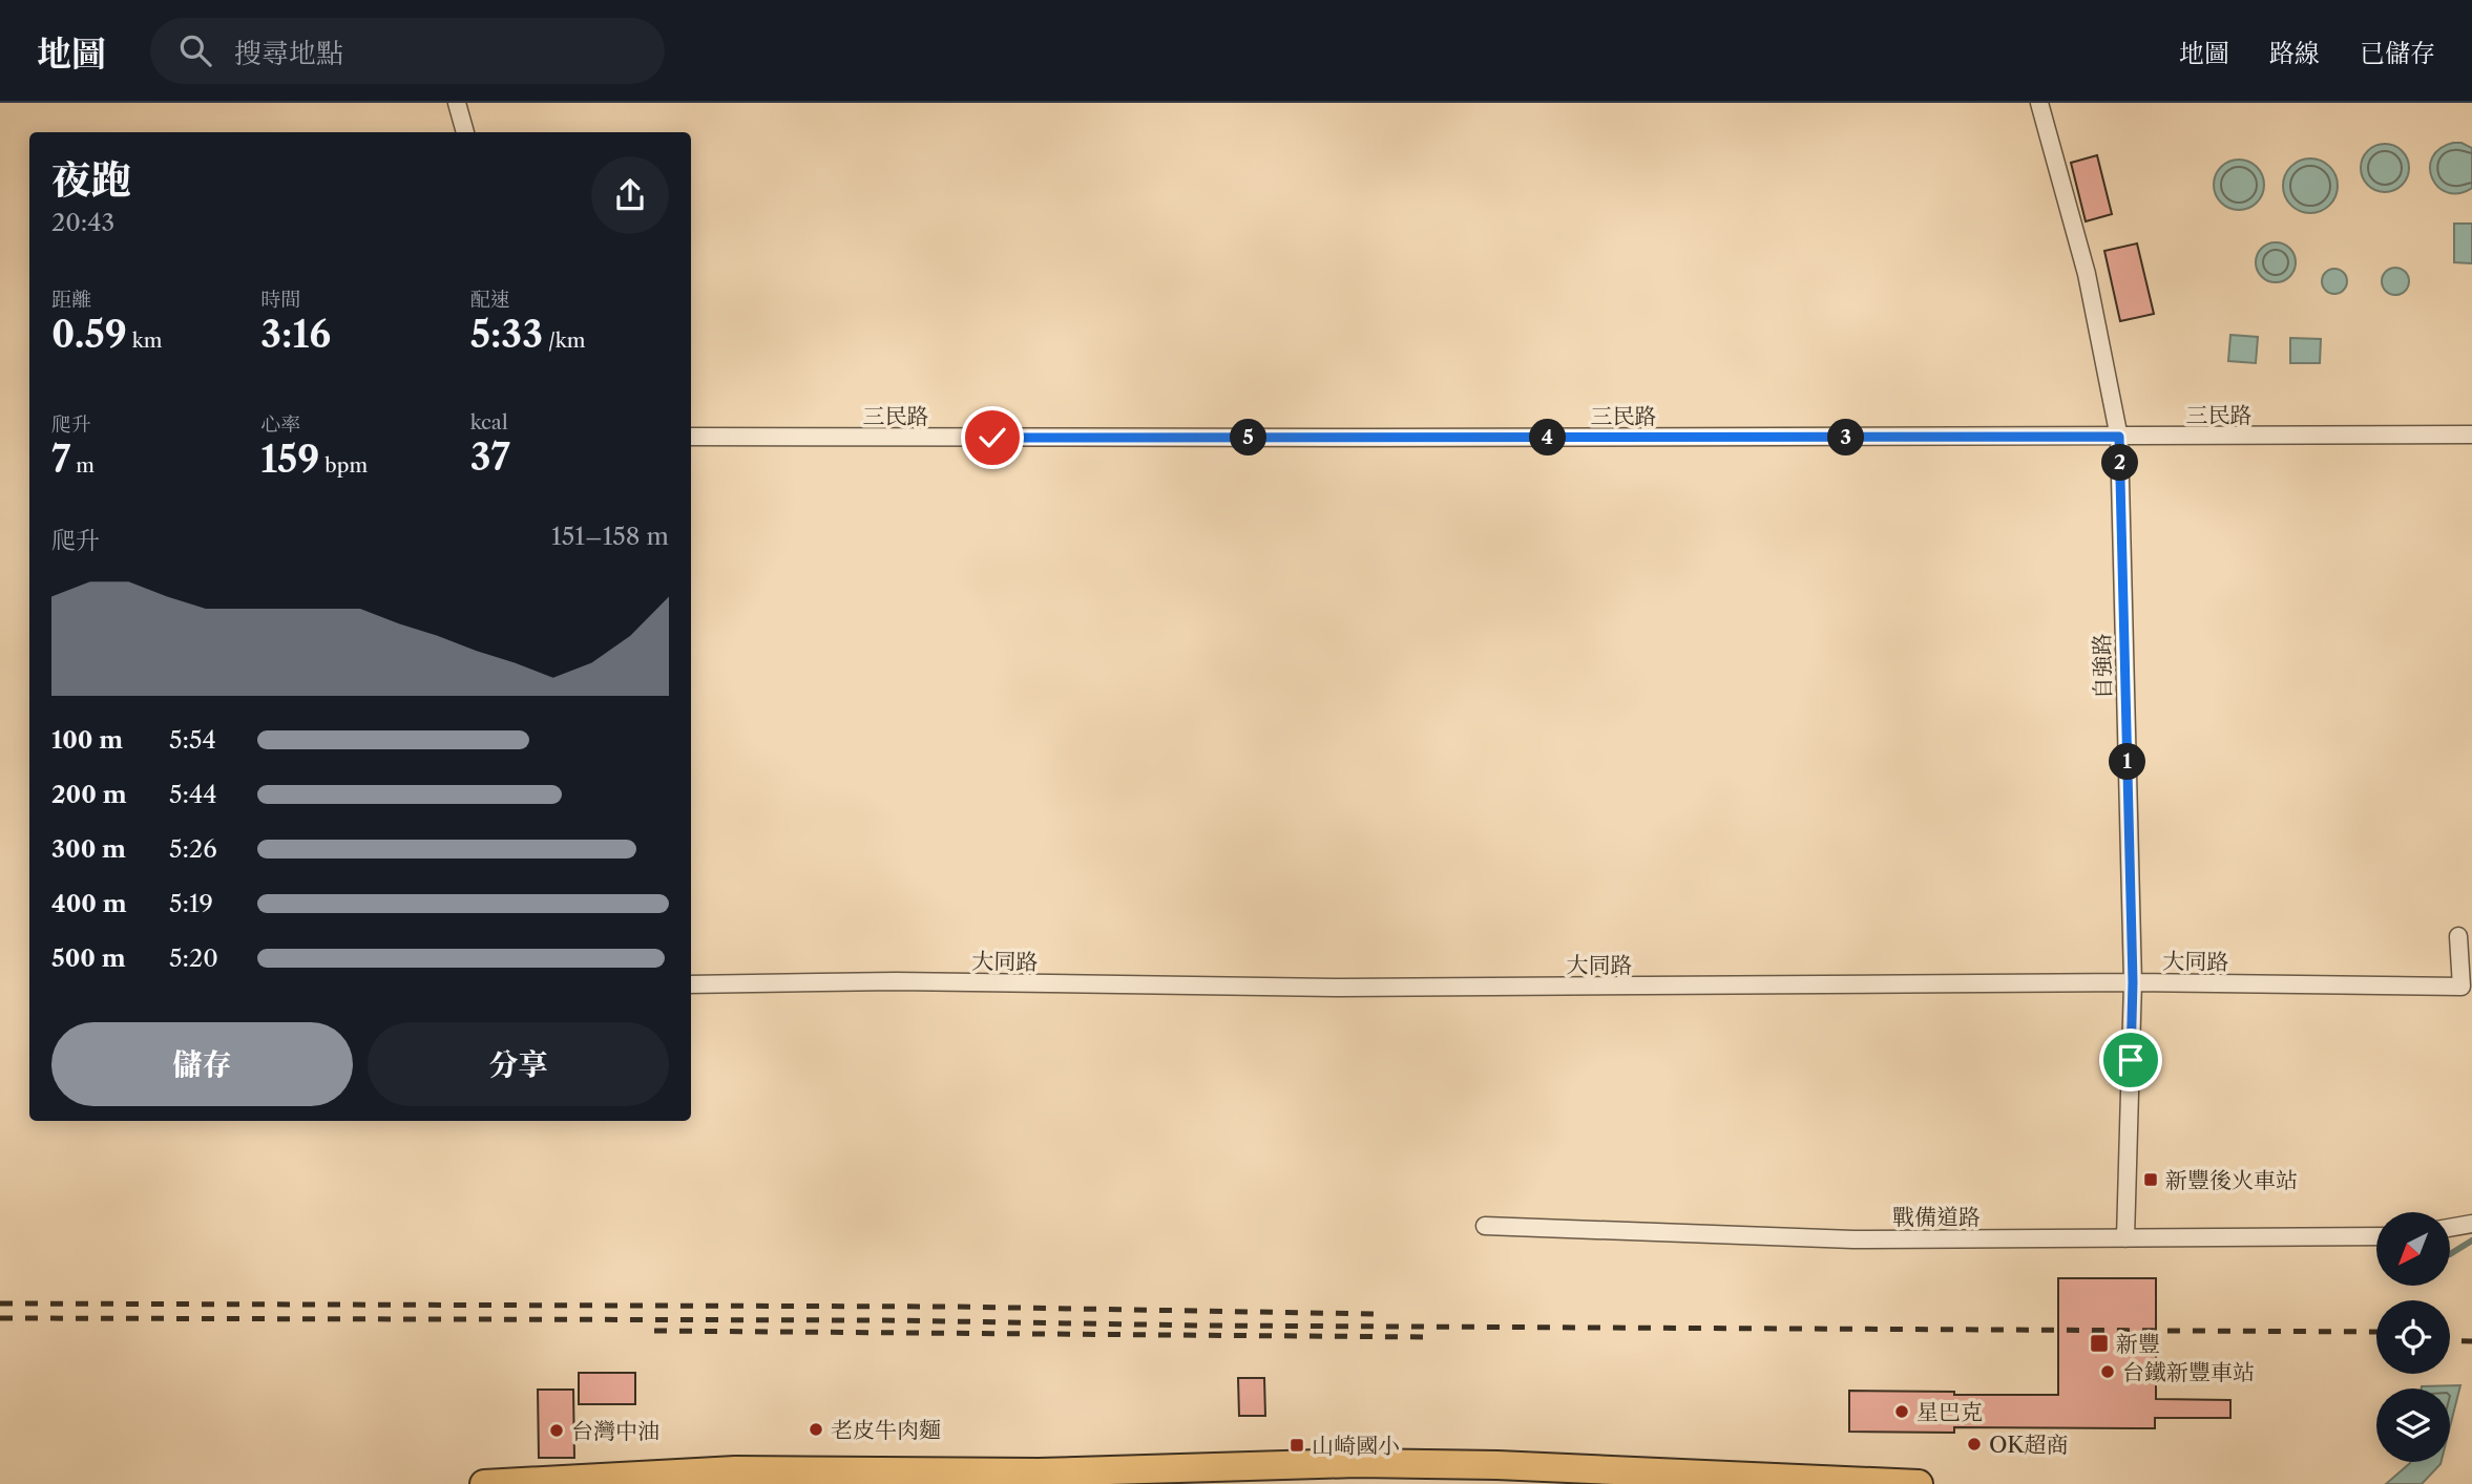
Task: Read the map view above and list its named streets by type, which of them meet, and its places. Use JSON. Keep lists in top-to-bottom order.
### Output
{
  "streets": {
    "street": [
      "三民路",
      "自強路",
      "大同路",
      "戰備道路"
    ]
  },
  "crossings": [
    ["三民路", "自強路"],
    ["自強路", "大同路"],
    ["自強路", "戰備道路"]
  ],
  "places": {
    "transit": ["新豐後火車站", "新豐", "山崎國小"],
    "other": [
      "台鐵新豐車站",
      "星巴克",
      "老皮牛肉麵",
      "台灣中油",
      "OK超商"
    ]
  },
  "north": "bottom left",
  "page": {
    "header": "地圖",
    "search": "搜尋地點",
    "nav": ["地圖", "路線", "已儲存"],
    "heading": ["夜跑", "20:43"],
    "stats": [
      ["距離", "0.59 km"],
      ["時間", "3:16"],
      ["配速", "5:33 /km"],
      ["爬升", "7 m"],
      ["心率", "159 bpm"],
      ["kcal", "37"]
    ],
    "pins": [
      "3",
      "4",
      "5",
      "2",
      "1"
    ],
    "chart": ["爬升", "151–158 m"],
    "list": [
      {
        "name": "100 m",
        "note": "5:54"
      },
      {
        "name": "200 m",
        "note": "5:44"
      },
      {
        "name": "300 m",
        "note": "5:26"
      },
      {
        "name": "400 m",
        "note": "5:19"
      },
      {
        "name": "500 m",
        "note": "5:20"
      }
    ],
    "buttons": ["儲存", "分享"]
  }
}
